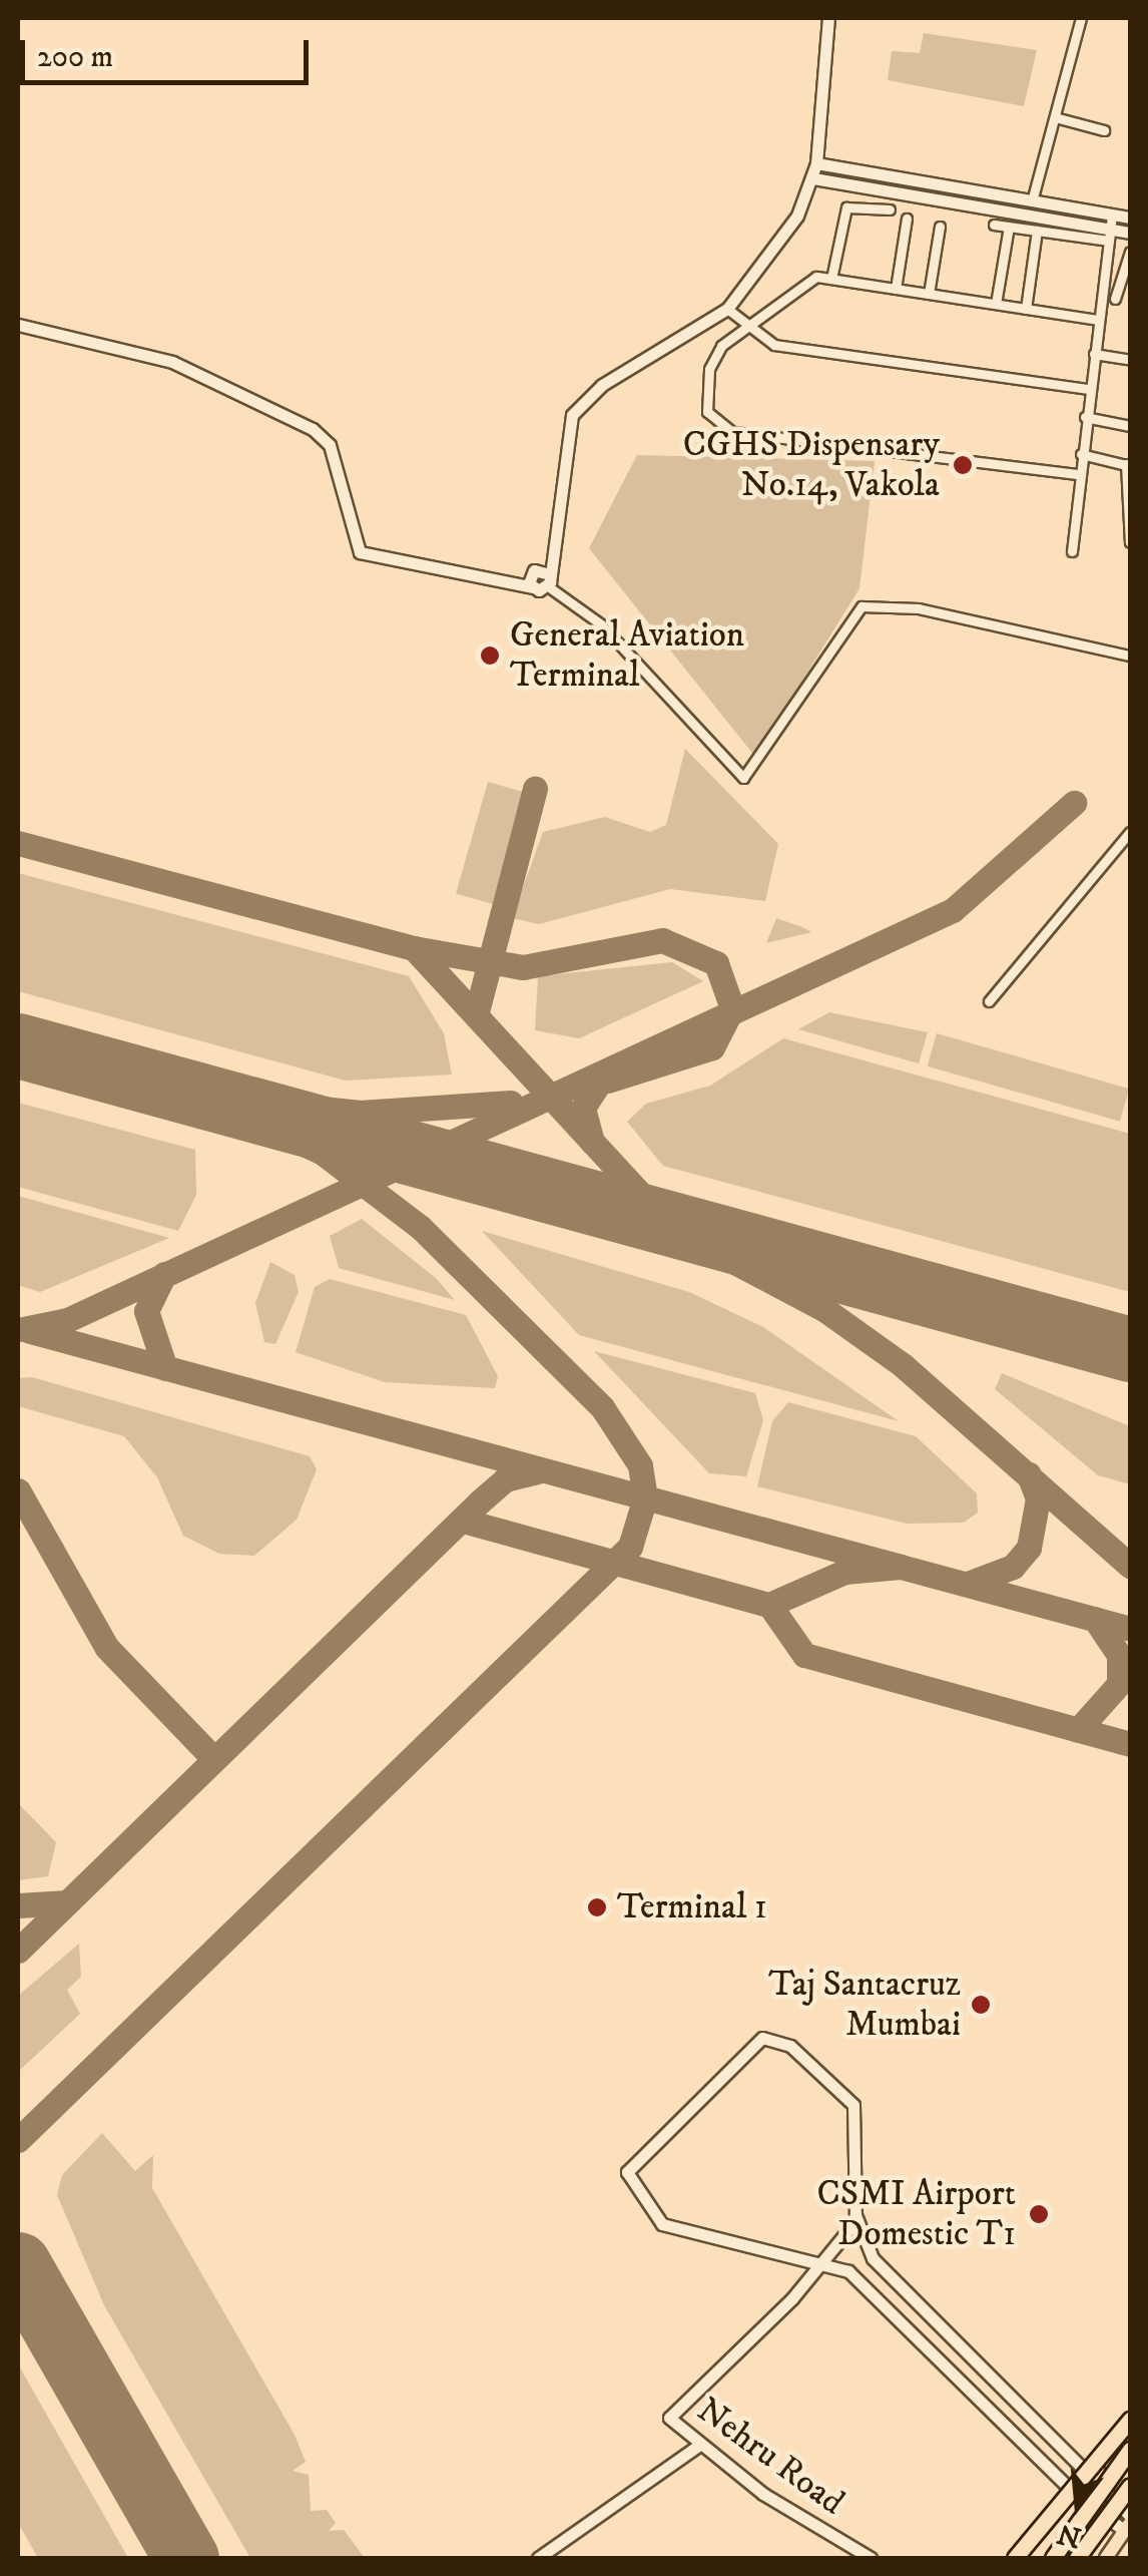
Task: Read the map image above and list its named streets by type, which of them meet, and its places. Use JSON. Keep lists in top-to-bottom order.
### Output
{
  "streets": {
    "street": ["Nehru Road"]
  },
  "places": [
    "CGHS Dispensary No.14, Vakola",
    "General Aviation Terminal",
    "Terminal 1",
    "Taj Santacruz Mumbai",
    "CSMI Airport Domestic T1"
  ],
  "scale_bar": "200 m",
  "north": "bottom"
}
